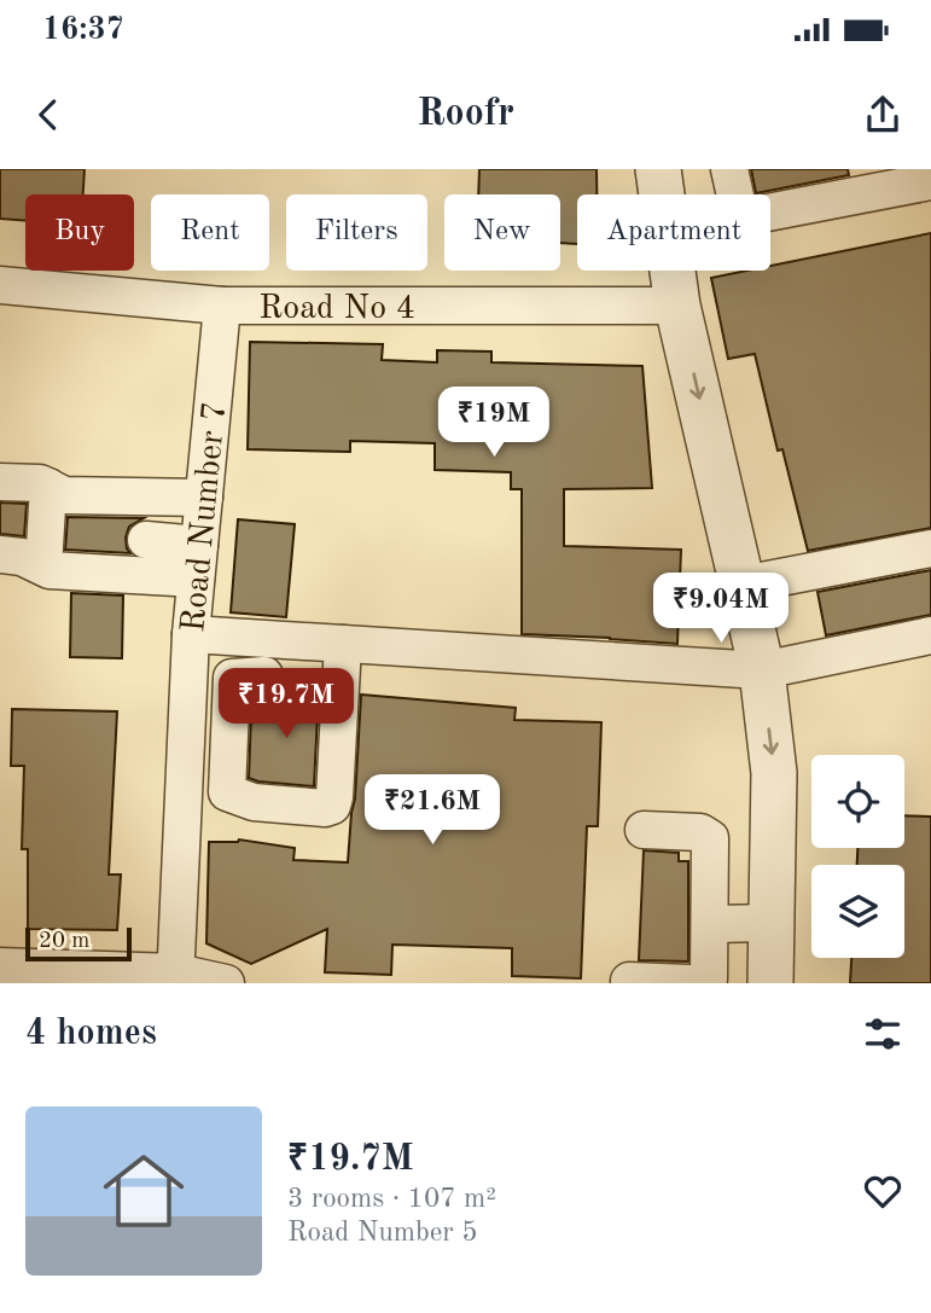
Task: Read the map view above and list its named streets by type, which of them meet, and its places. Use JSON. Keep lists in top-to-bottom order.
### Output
{
  "streets": {
    "street": ["Road No 4", "Road Number 7"]
  },
  "crossings": [
    ["Road No 4", "Road Number 7"]
  ],
  "scale_bar": "20 m",
  "page": {
    "status": "16:37",
    "header": "Roofr",
    "chip": [
      "Buy",
      "Rent",
      "Filters",
      "New",
      "Apartment"
    ],
    "price": [
      "₹19M",
      "₹9.04M",
      "₹19.7M",
      "₹21.6M"
    ],
    "scale": "20 m",
    "heading": "4 homes",
    "list": [
      {
        "name": "₹19.7M",
        "note": "3 rooms · 107 m² · Road Number 5"
      }
    ]
  }
}
